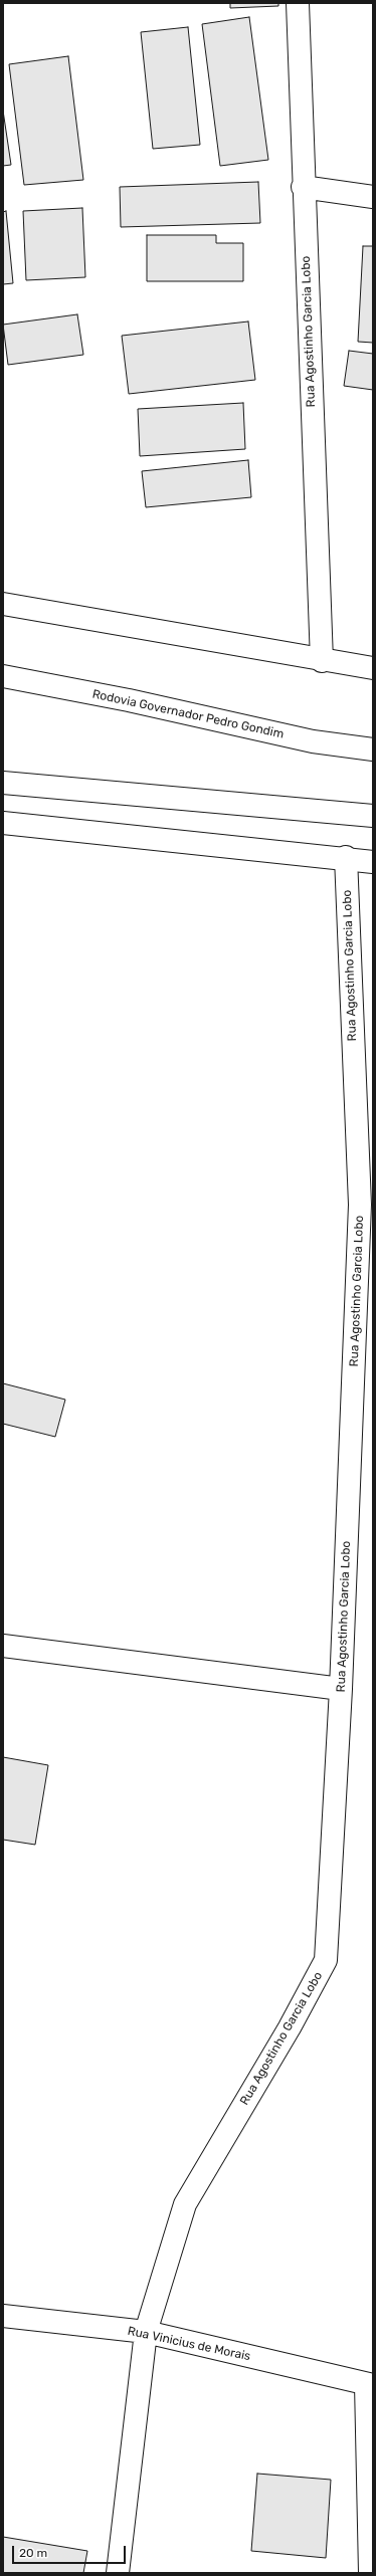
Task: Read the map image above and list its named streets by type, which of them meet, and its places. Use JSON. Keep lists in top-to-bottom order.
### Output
{
  "streets": {
    "main road": ["Rua Agostinho Garcia Lobo", "Rodovia Governador Pedro Gondim", "Rua Vinicius de Morais"]
  },
  "crossings": [
    ["Rua Agostinho Garcia Lobo", "Rua Vinicius de Morais"]
  ],
  "scale_bar": "20 m"
}
